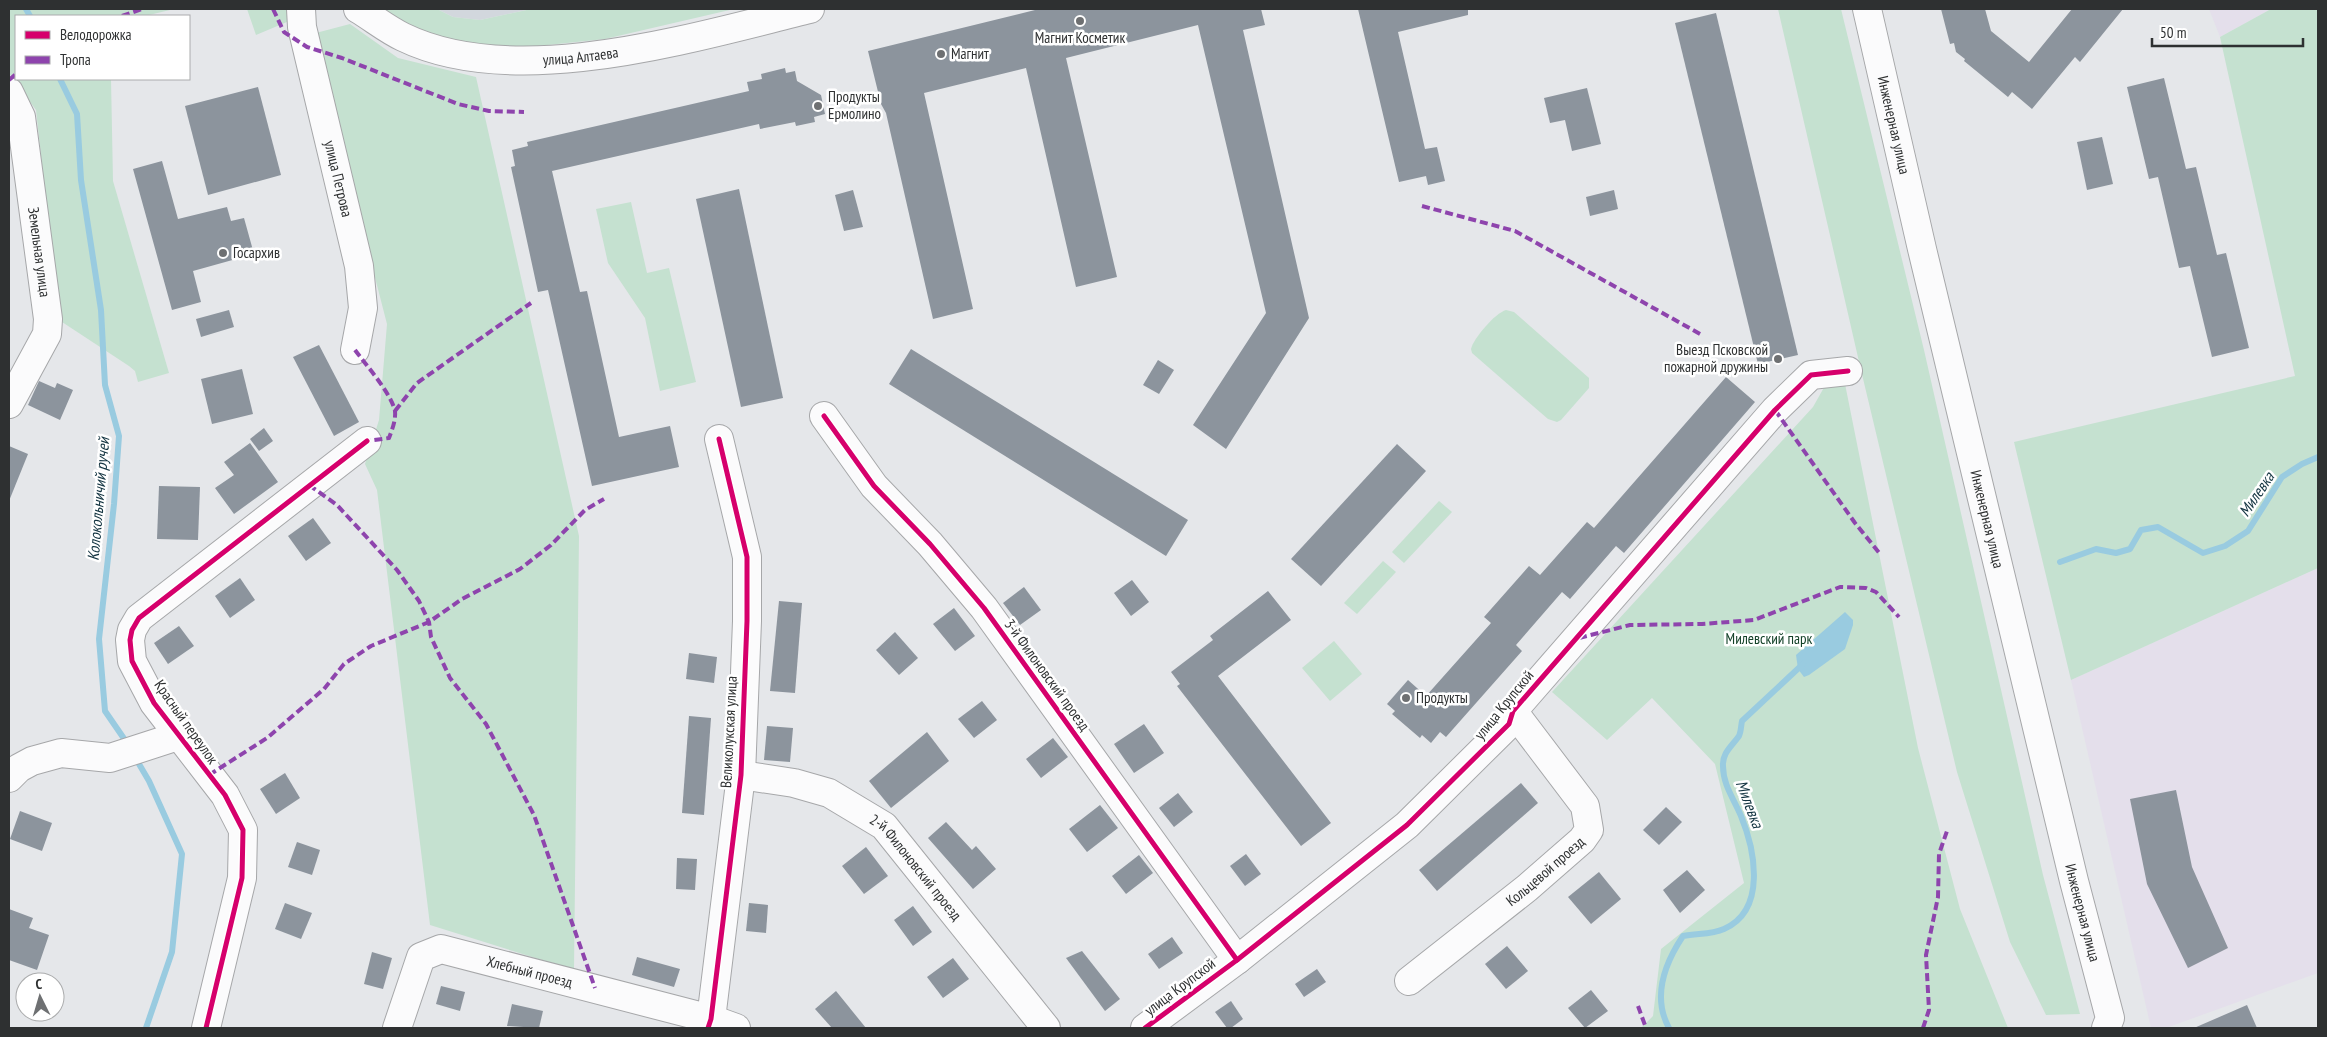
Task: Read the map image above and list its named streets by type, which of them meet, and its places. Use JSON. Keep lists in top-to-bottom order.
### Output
{
  "streets": {
    "street": [
      "улица Алтаева",
      "Инженерная улица",
      "улица Петрова",
      "Земельная улица",
      "3-й Филоновский проезд",
      "улица Крупской",
      "Красный переулок",
      "Великолукская улица",
      "2-й Филоновский проезд",
      "Кольцевой проезд",
      "Хлебный проезд"
    ]
  },
  "crossings": [
    ["3-й Филоновский проезд", "улица Крупской"],
    ["улица Крупской", "Кольцевой проезд"],
    ["Великолукская улица", "2-й Филоновский проезд"],
    ["Великолукская улица", "Хлебный проезд"]
  ],
  "water": ["Милевка", "Колокольничий ручей"],
  "parks": ["Милевский парк"],
  "places": [
    "Магнит Косметик",
    "Магнит",
    "Продукты Ермолино",
    "Госархив",
    "Выезд Псковской пожарной дружины",
    "Продукты"
  ],
  "legend": ["Велодорожка", "Тропа"],
  "scale_bar": "50 m",
  "north": "top"
}
